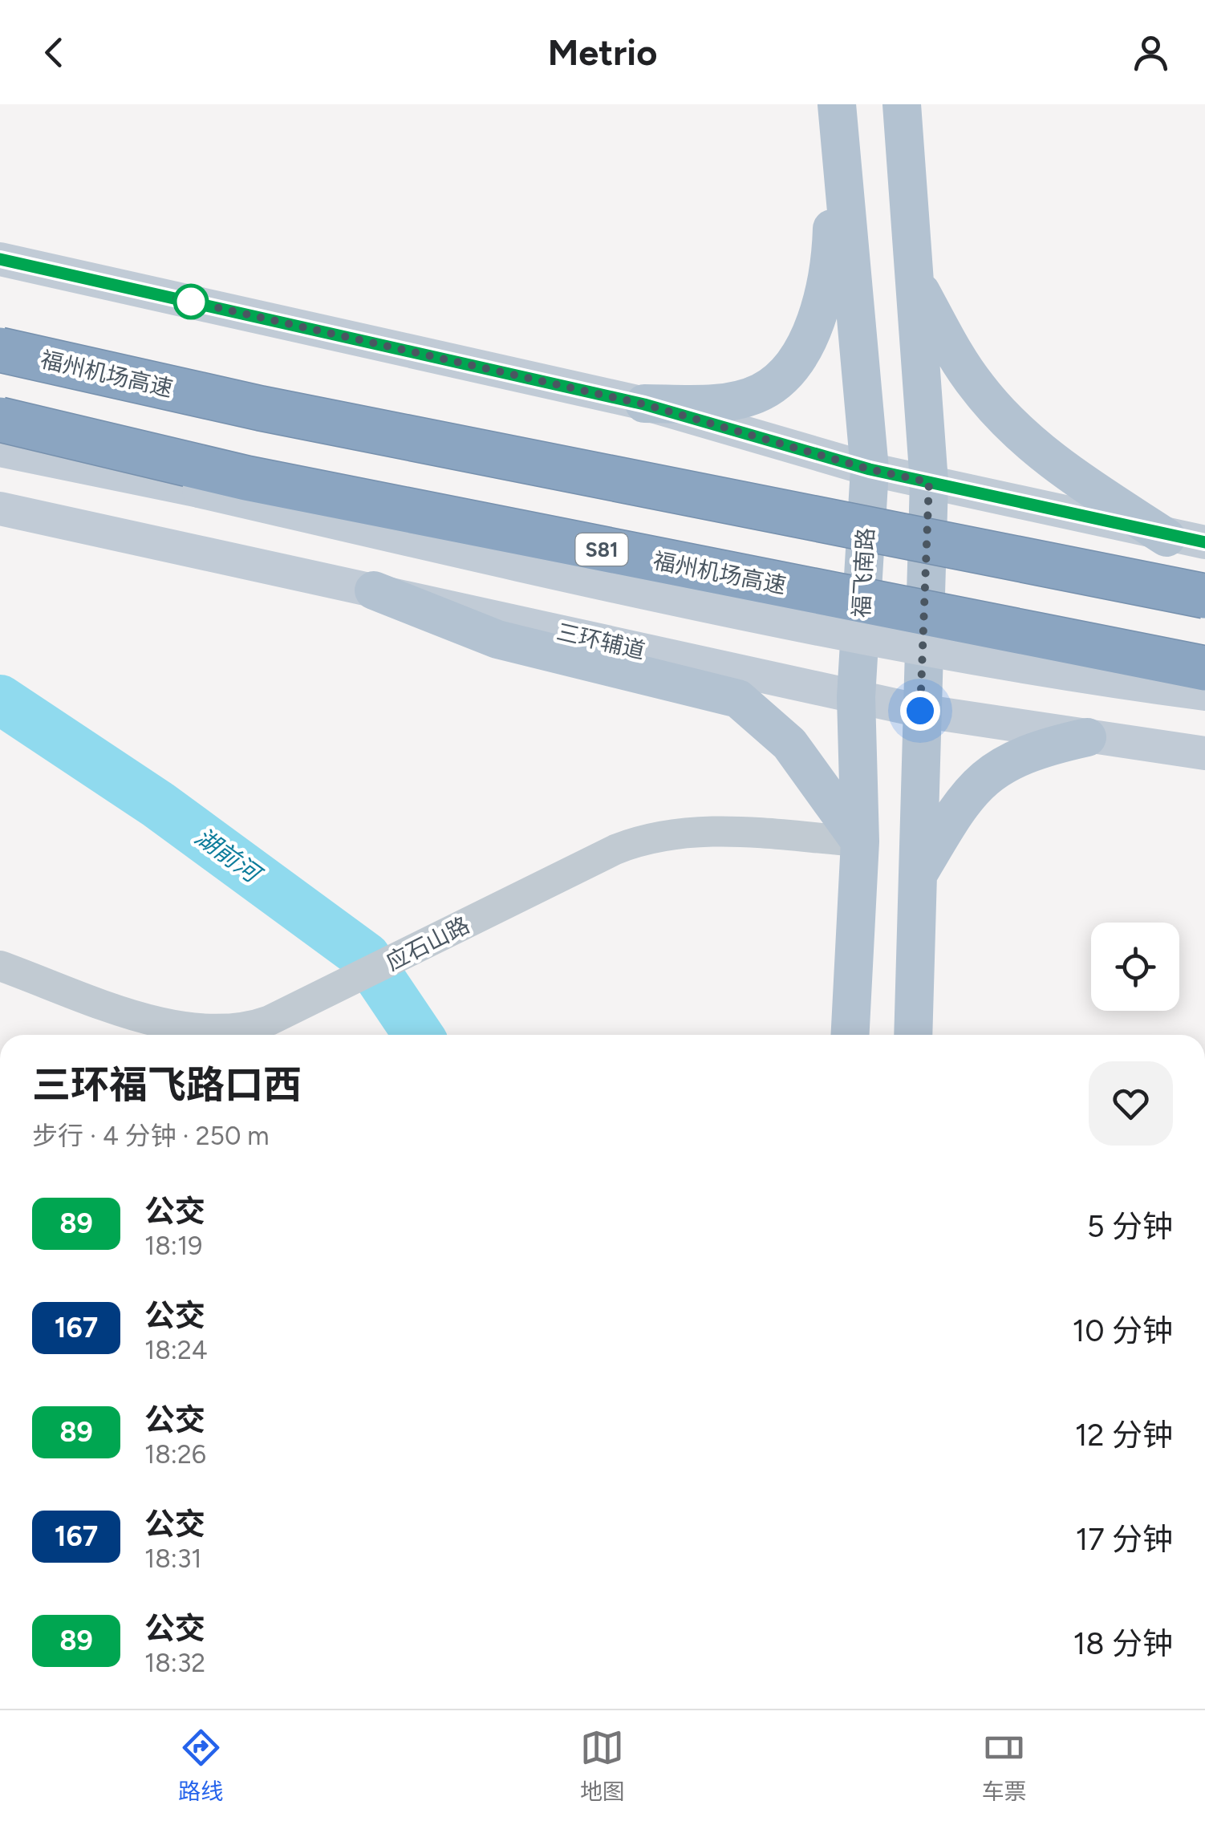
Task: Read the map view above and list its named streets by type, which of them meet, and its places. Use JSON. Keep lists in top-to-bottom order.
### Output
{
  "streets": {
    "highway": ["福州机场高速", "S81"],
    "main road": ["福飞南路", "三环辅道"],
    "street": ["应石山路"]
  },
  "crossings": [
    ["福飞南路", "三环辅道"],
    ["福飞南路", "应石山路"]
  ],
  "water": ["湖前河"],
  "lines": ["bus line 89"],
  "page": {
    "header": "Metrio",
    "heading": ["三环福飞路口西", "步行 · 4 分钟 · 250 m"],
    "list": [
      {
        "mark": "89",
        "name": "公交",
        "note": "18:19",
        "value": "5 分钟"
      },
      {
        "mark": "167",
        "name": "公交",
        "note": "18:24",
        "value": "10 分钟"
      },
      {
        "mark": "89",
        "name": "公交",
        "note": "18:26",
        "value": "12 分钟"
      },
      {
        "mark": "167",
        "name": "公交",
        "note": "18:31",
        "value": "17 分钟"
      },
      {
        "mark": "89",
        "name": "公交",
        "note": "18:32",
        "value": "18 分钟"
      }
    ],
    "tabs": ["路线", "地图", "车票"]
  }
}
